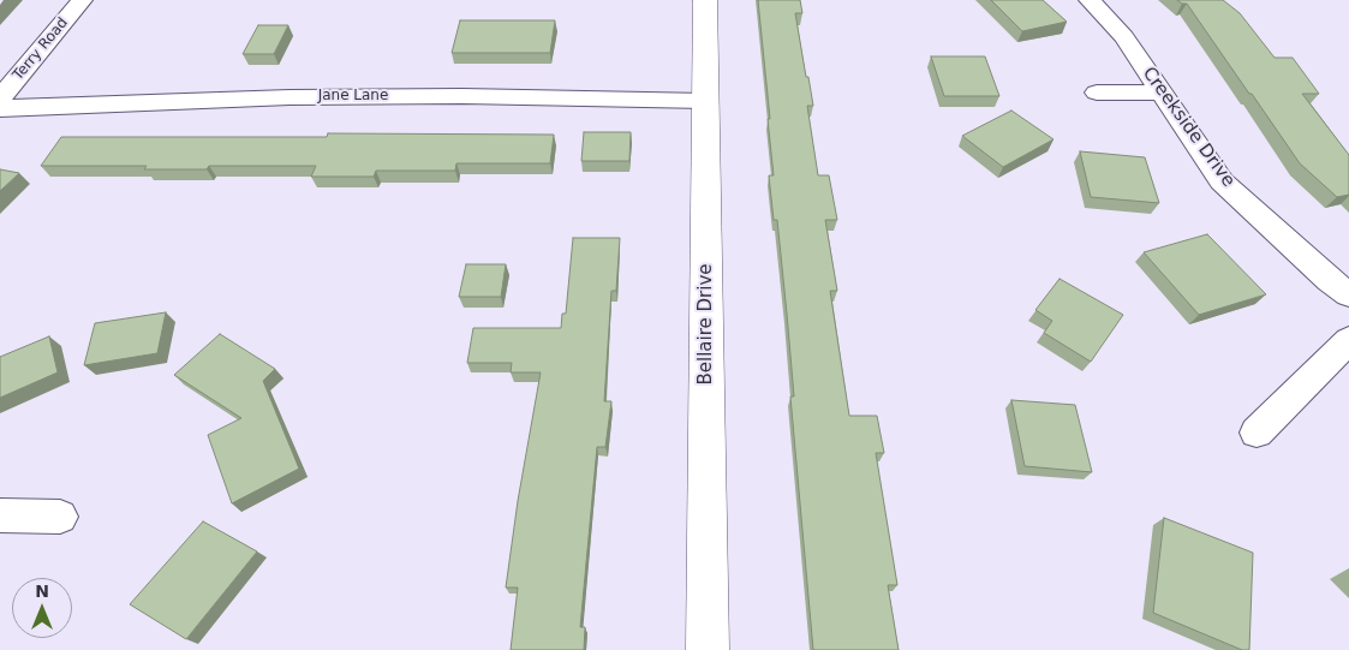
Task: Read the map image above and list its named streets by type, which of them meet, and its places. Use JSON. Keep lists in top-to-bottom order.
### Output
{
  "streets": {
    "street": [
      "Terry Road",
      "Jane Lane",
      "Creekside Drive",
      "Bellaire Drive"
    ]
  },
  "crossings": [
    ["Jane Lane", "Bellaire Drive"]
  ],
  "north": "top"
}
